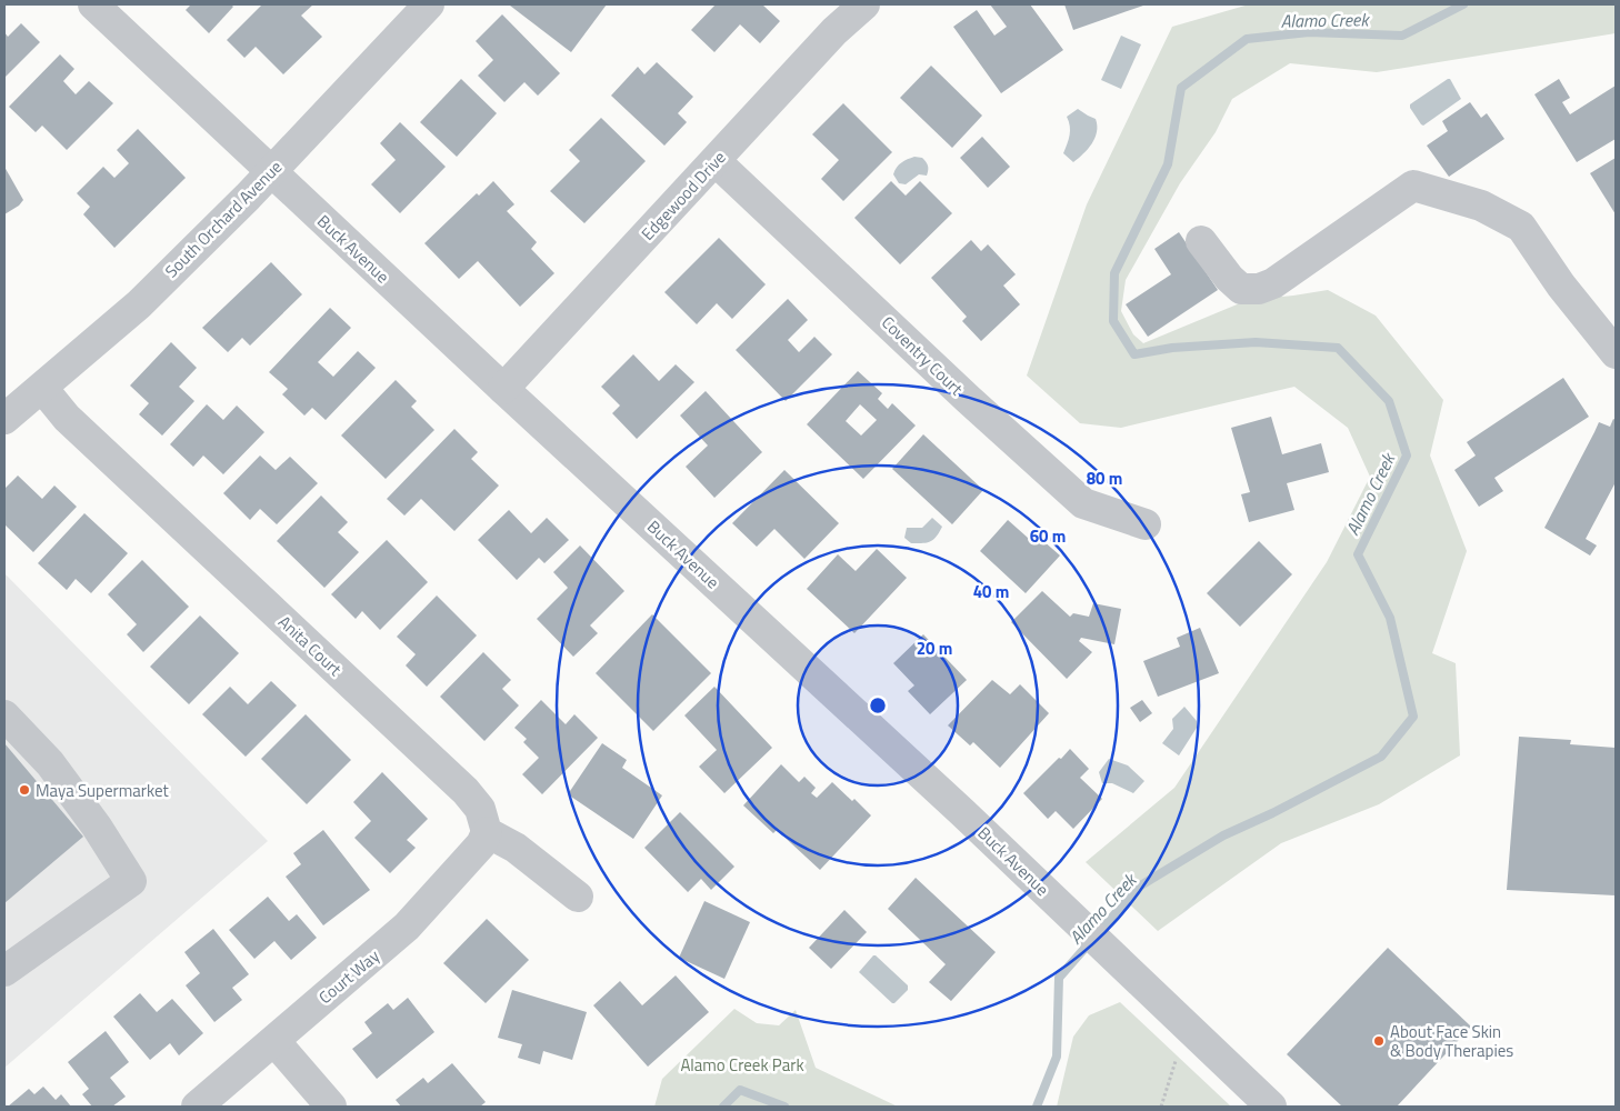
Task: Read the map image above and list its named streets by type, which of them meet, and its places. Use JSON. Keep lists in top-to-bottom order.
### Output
{
  "streets": {
    "street": [
      "Edgewood Drive",
      "South Orchard Avenue",
      "Buck Avenue",
      "Coventry Court",
      "Anita Court",
      "Court Way"
    ]
  },
  "crossings": [
    ["Edgewood Drive", "Buck Avenue"],
    ["Edgewood Drive", "Coventry Court"],
    ["South Orchard Avenue", "Buck Avenue"],
    ["South Orchard Avenue", "Anita Court"],
    ["Anita Court", "Court Way"]
  ],
  "water": ["Alamo Creek"],
  "parks": ["Alamo Creek Park"],
  "places": ["Maya Supermarket", "About Face Skin & Body Therapies"],
  "rings": [
    "80 m",
    "60 m",
    "40 m",
    "20 m"
  ]
}
